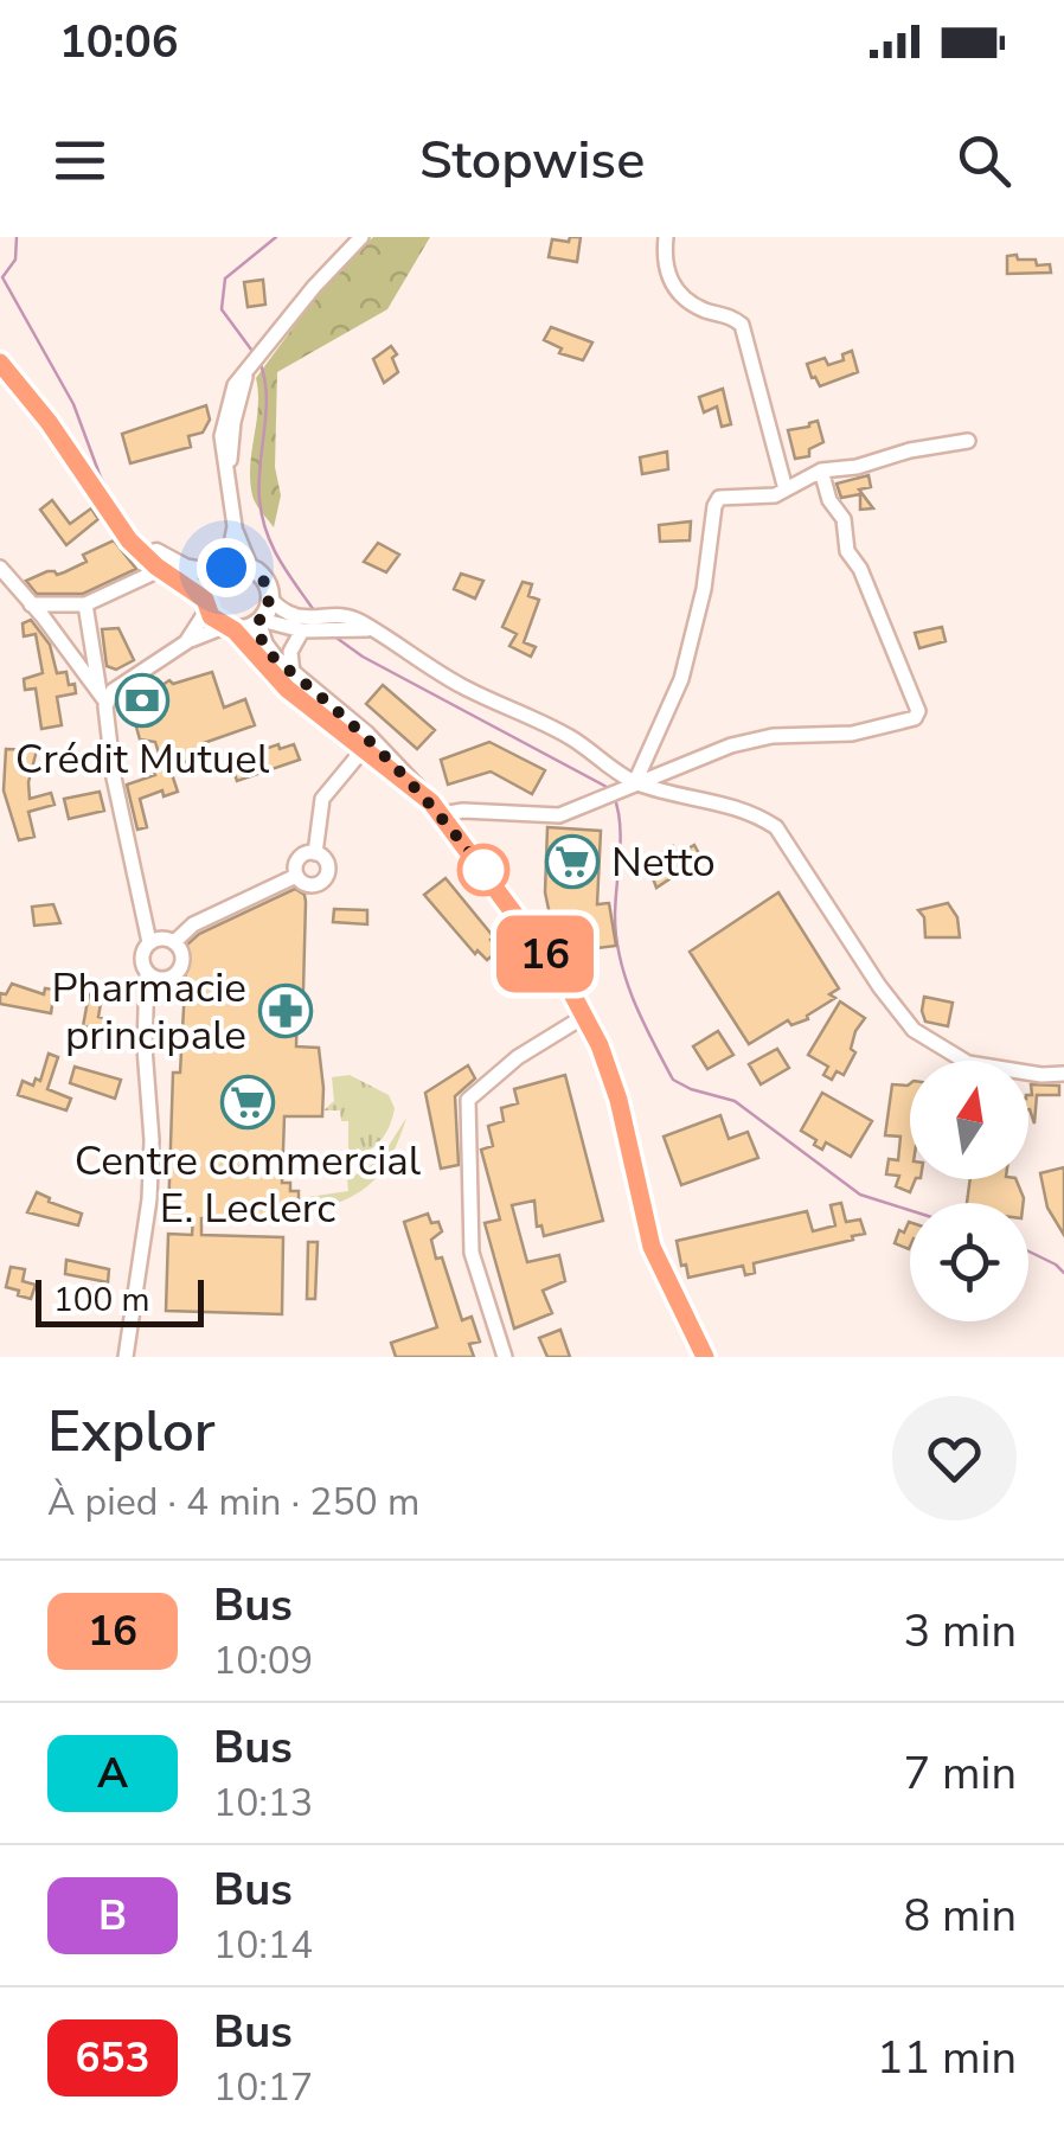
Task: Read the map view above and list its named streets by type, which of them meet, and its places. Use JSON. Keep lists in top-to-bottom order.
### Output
{
  "places": {
    "bank": ["Crédit Mutuel"],
    "supermarket": ["Netto", "Centre commercial E. Leclerc"],
    "pharmacy": ["Pharmacie principale"]
  },
  "lines": ["bus line 16"],
  "scale_bar": "100 m",
  "north": "top",
  "page": {
    "status": "10:06",
    "header": "Stopwise",
    "on_map": "16",
    "scale": "100 m",
    "heading": ["Explor", "À pied · 4 min · 250 m"],
    "list": [
      {
        "mark": "16",
        "name": "Bus",
        "note": "10:09",
        "value": "3 min"
      },
      {
        "mark": "A",
        "name": "Bus",
        "note": "10:13",
        "value": "7 min"
      },
      {
        "mark": "B",
        "name": "Bus",
        "note": "10:14",
        "value": "8 min"
      },
      {
        "mark": "653",
        "name": "Bus",
        "note": "10:17",
        "value": "11 min"
      }
    ]
  }
}
